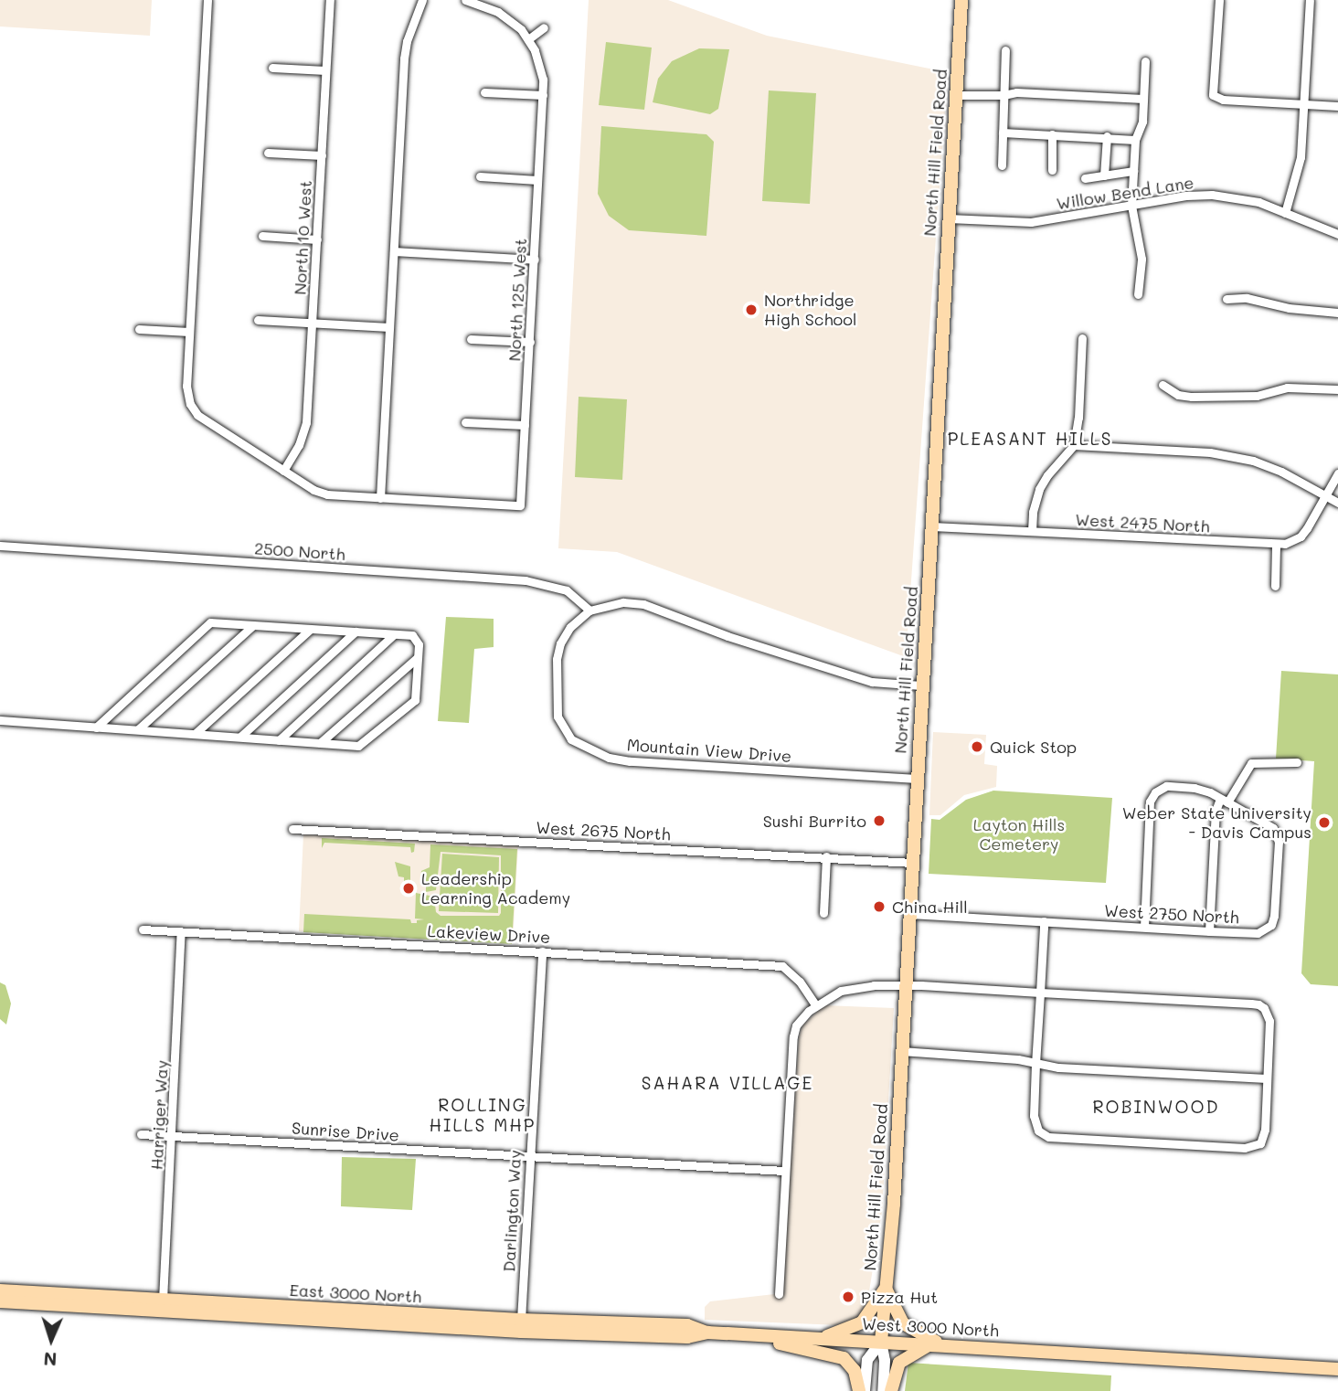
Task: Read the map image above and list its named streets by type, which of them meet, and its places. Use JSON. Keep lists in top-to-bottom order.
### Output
{
  "streets": {
    "main road": ["North Hill Field Road", "East 3000 North", "West 3000 North"],
    "street": [
      "Willow Bend Lane",
      "North 10 West",
      "North 125 West",
      "West 2475 North",
      "2500 North",
      "Mountain View Drive",
      "West 2675 North",
      "West 2750 North",
      "Lakeview Drive",
      "Harriger Way",
      "Sunrise Drive",
      "Darlington Way"
    ]
  },
  "crossings": [
    ["North Hill Field Road", "Willow Bend Lane"],
    ["North Hill Field Road", "West 2475 North"],
    ["North Hill Field Road", "Mountain View Drive"],
    ["North Hill Field Road", "West 2675 North"],
    ["North Hill Field Road", "West 2750 North"],
    ["North Hill Field Road", "West 3000 North"],
    ["2500 North", "Mountain View Drive"],
    ["Lakeview Drive", "Harriger Way"],
    ["Lakeview Drive", "Darlington Way"],
    ["Harriger Way", "Sunrise Drive"],
    ["Harriger Way", "East 3000 North"],
    ["Sunrise Drive", "Darlington Way"],
    ["Darlington Way", "East 3000 North"],
    ["Darlington Way", "West 3000 North"],
    ["East 3000 North", "West 3000 North"]
  ],
  "districts": [
    "PLEASANT HILLS",
    "SAHARA VILLAGE",
    "ROLLING HILLS MHP",
    "ROBINWOOD"
  ],
  "parks": ["Layton Hills Cemetery"],
  "places": [
    "Northridge High School",
    "Quick Stop",
    "Sushi Burrito",
    "Weber State University - Davis Campus",
    "Leadership Learning Academy",
    "China Hill",
    "Pizza Hut"
  ],
  "north": "bottom"
}
